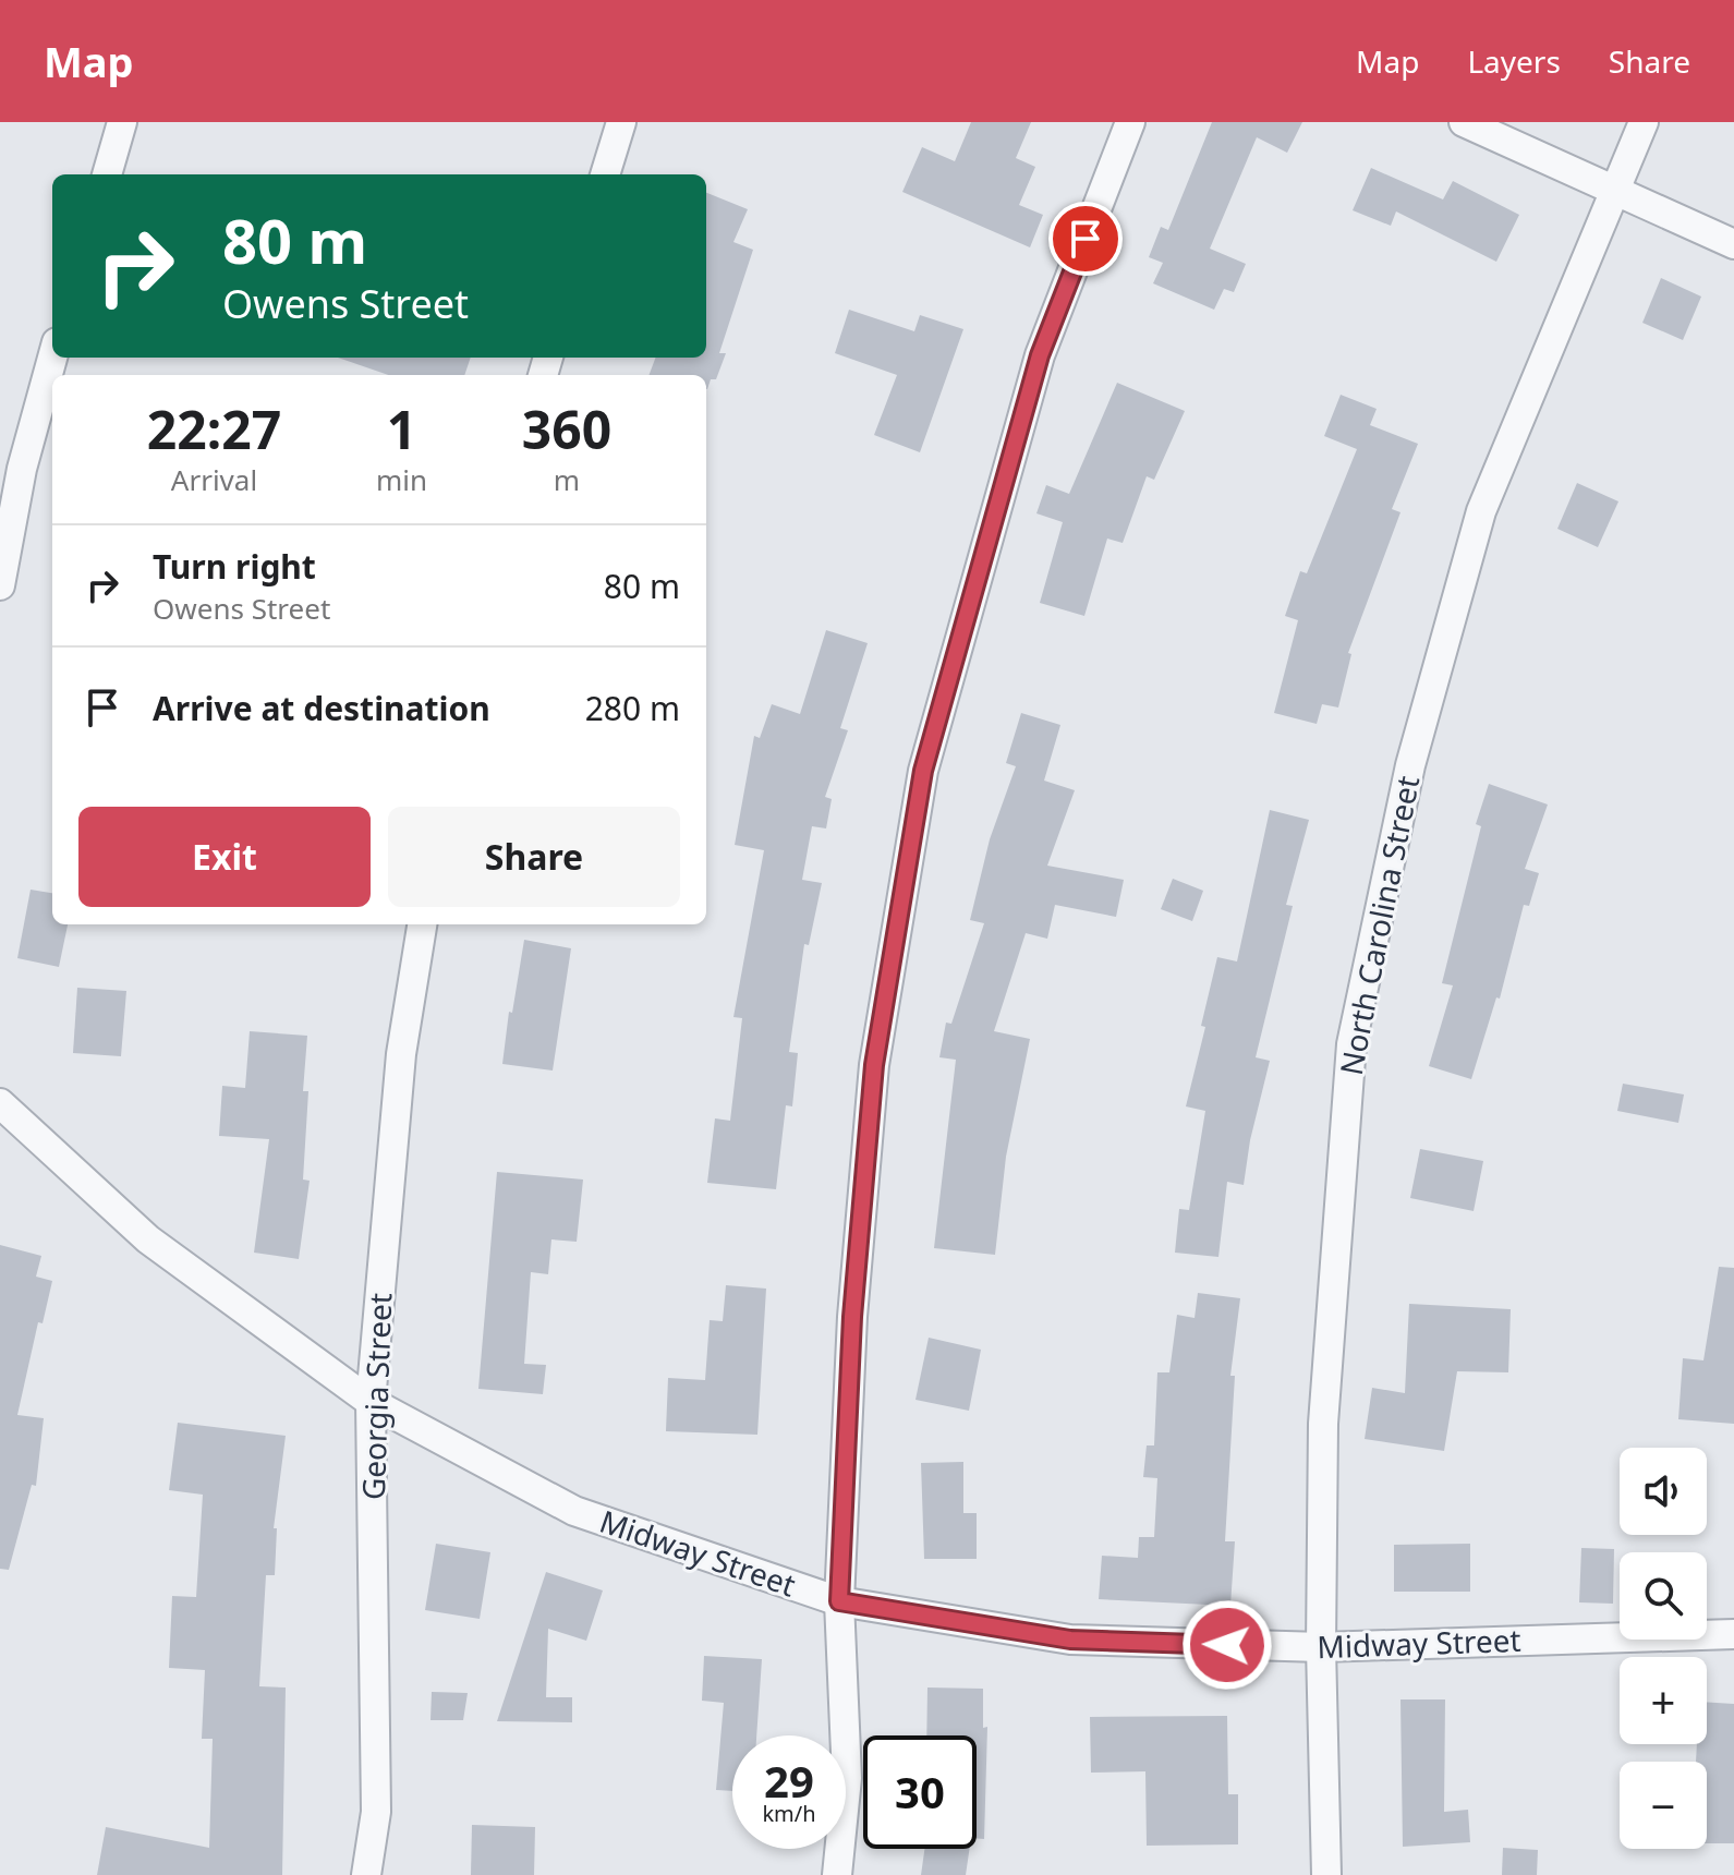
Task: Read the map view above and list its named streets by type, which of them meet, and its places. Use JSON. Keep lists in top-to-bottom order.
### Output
{
  "streets": {
    "street": ["North Carolina Street", "Georgia Street", "Midway Street"]
  },
  "crossings": [
    ["North Carolina Street", "Midway Street"],
    ["Georgia Street", "Midway Street"]
  ],
  "page": {
    "header": "Map",
    "nav": ["Map", "Layers", "Share"],
    "turn": ["80 m", "Owens Street"],
    "eta": [
      "22:27",
      "Arrival",
      "1",
      "min",
      "360",
      "m"
    ],
    "list": [
      {
        "name": "Turn right",
        "note": "Owens Street",
        "value": "80 m"
      },
      {
        "name": "Arrive at destination",
        "value": "280 m"
      }
    ],
    "buttons": ["Exit", "Share"],
    "map_buttons": ["+", "−"],
    "speed": "29 km/h",
    "limit": "30"
  }
}
